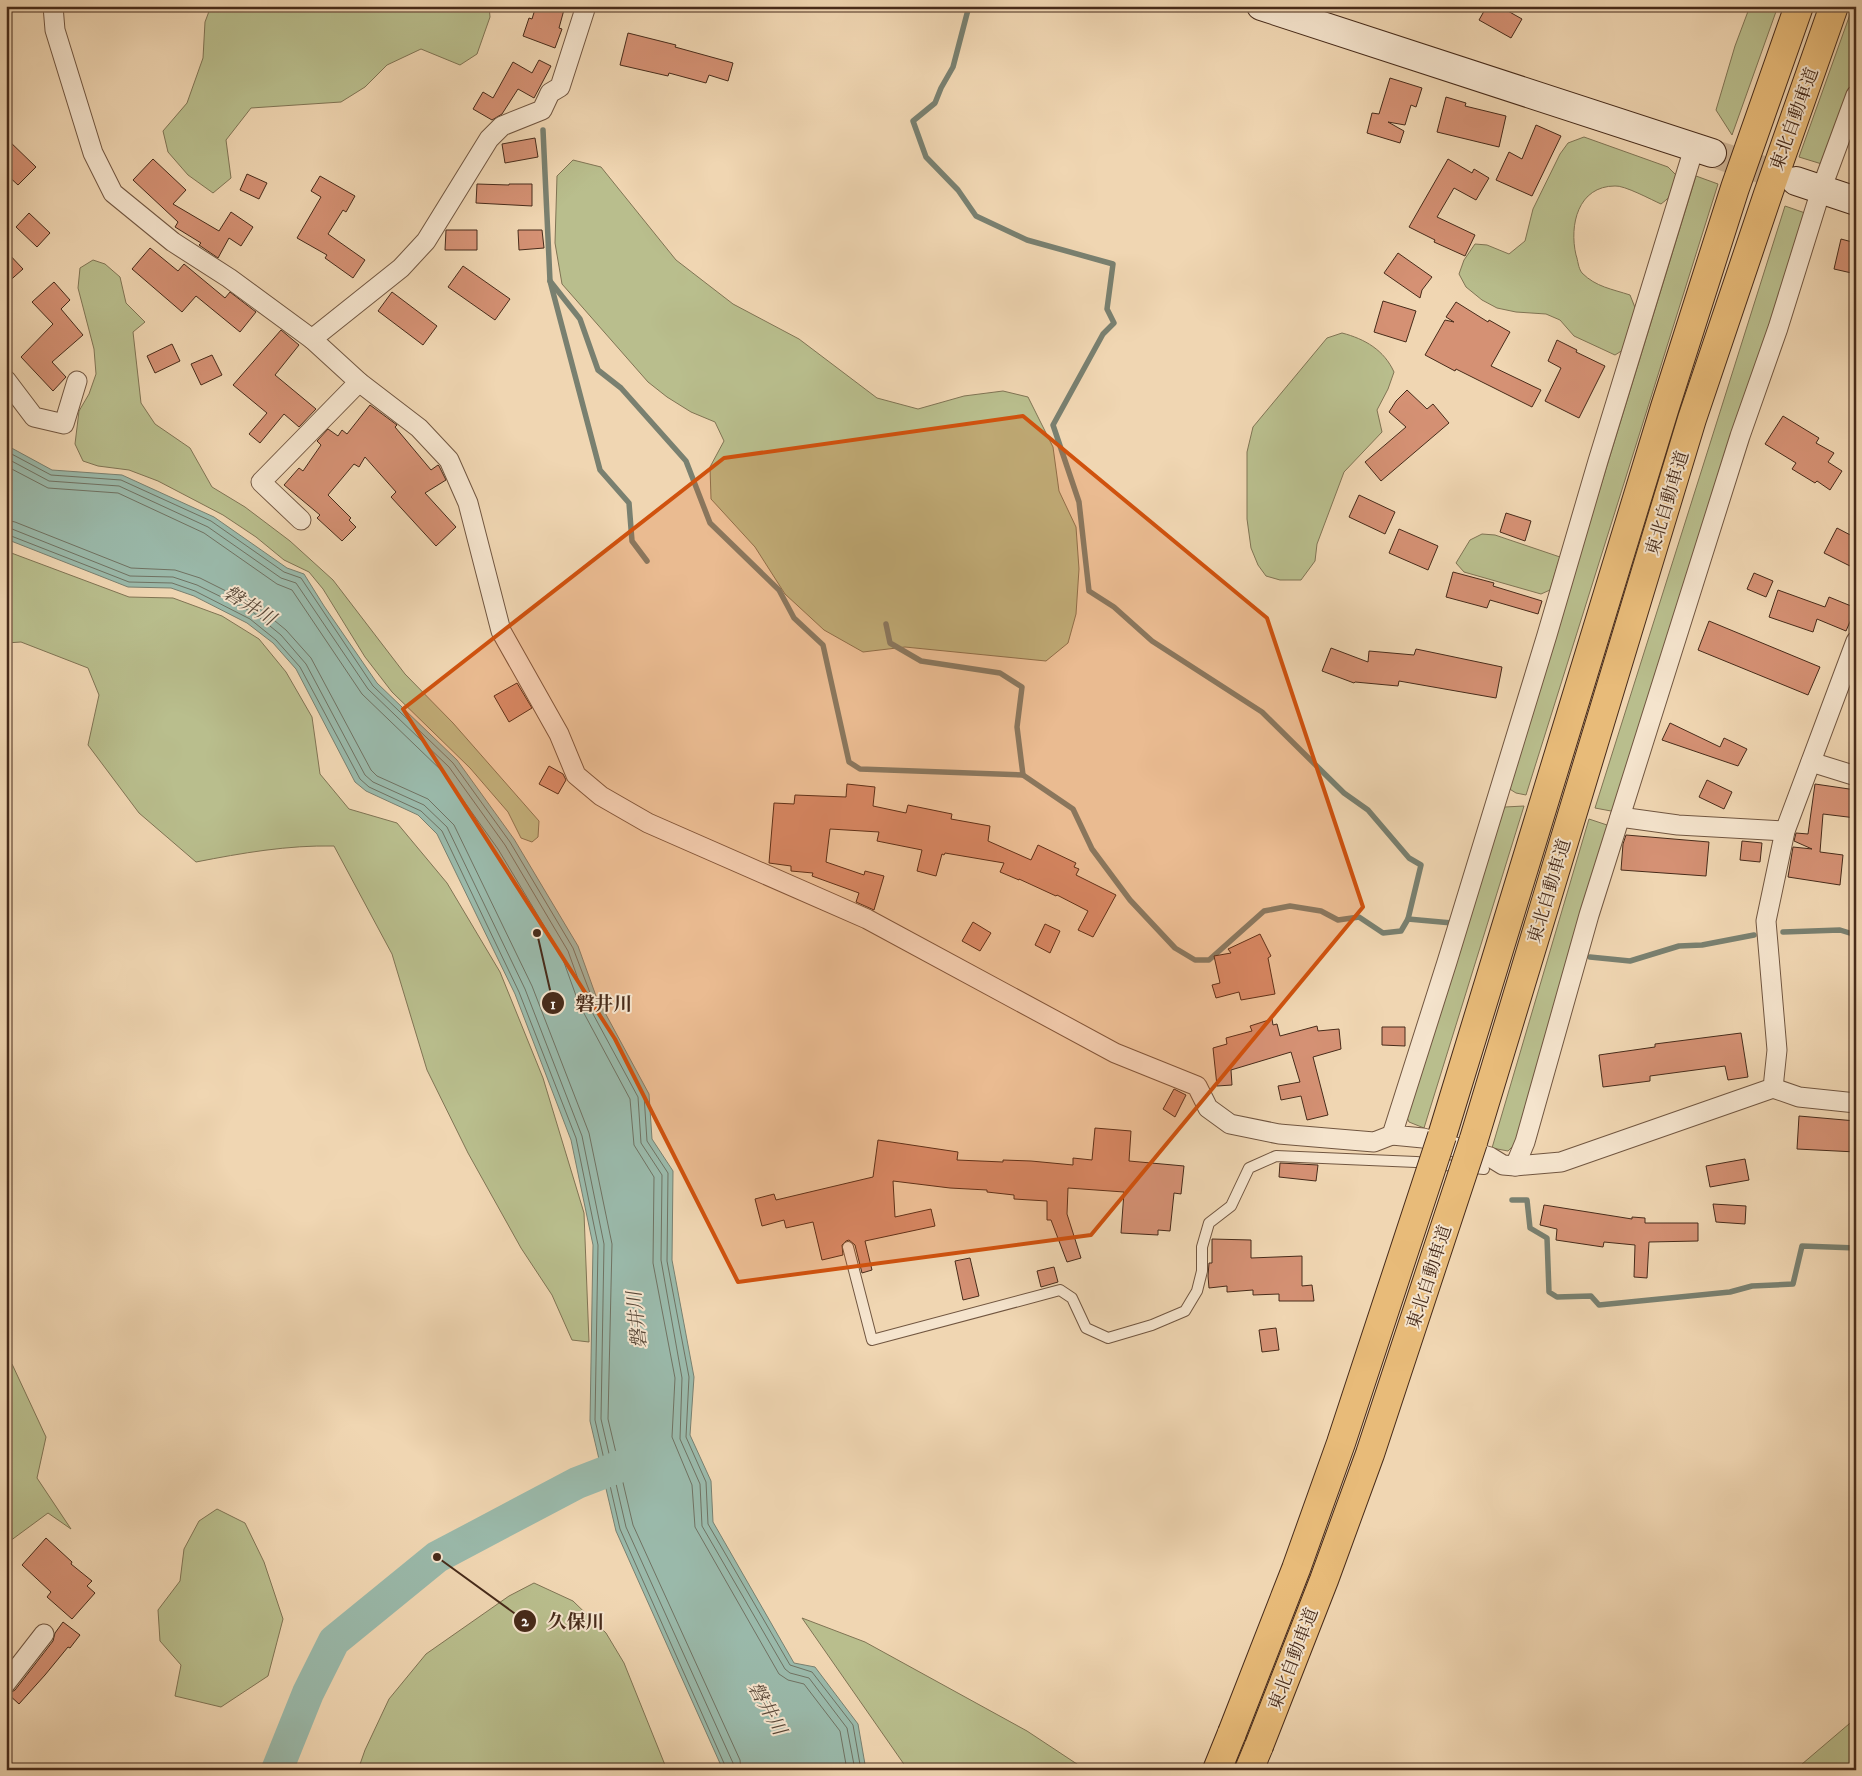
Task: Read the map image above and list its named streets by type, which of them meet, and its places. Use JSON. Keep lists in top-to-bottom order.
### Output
{
  "streets": {
    "highway": ["東北自動車道"]
  },
  "water": ["磐井川"],
  "places": ["磐井川", "久保川"]
}
